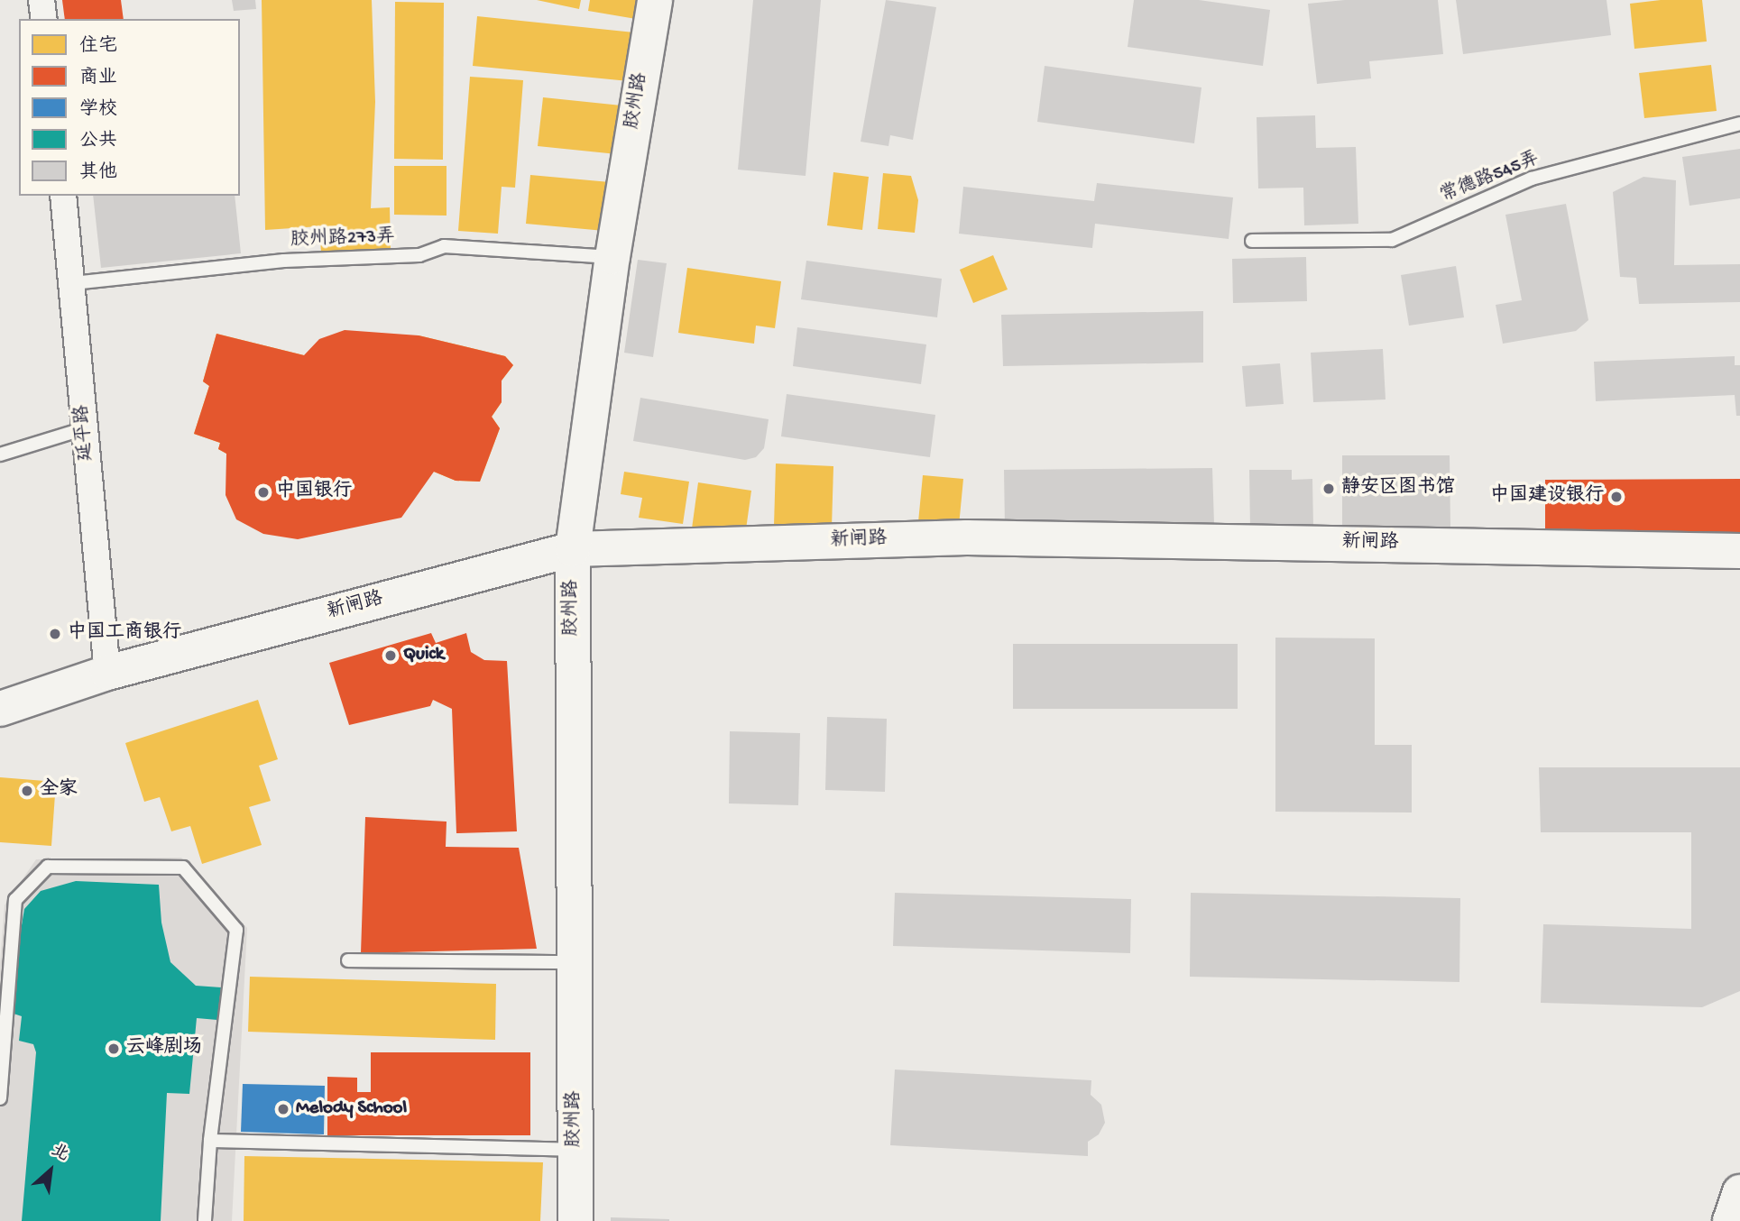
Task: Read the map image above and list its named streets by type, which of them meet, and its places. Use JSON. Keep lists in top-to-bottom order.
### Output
{
  "streets": {
    "main road": ["胶州路", "新闸路"],
    "street": ["延平路"],
    "lane": ["常德路545弄", "胶州路273弄"]
  },
  "crossings": [
    ["胶州路", "胶州路273弄"],
    ["胶州路", "新闸路"],
    ["胶州路273弄", "延平路"],
    ["延平路", "新闸路"]
  ],
  "places": [
    "静安区图书馆",
    "中国银行",
    "中国建设银行",
    "中国工商银行",
    "Quick",
    "全家",
    "云峰剧场",
    "Melody School"
  ],
  "legend": [
    "住宅",
    "商业",
    "学校",
    "公共",
    "其他"
  ],
  "north": "top right"
}
